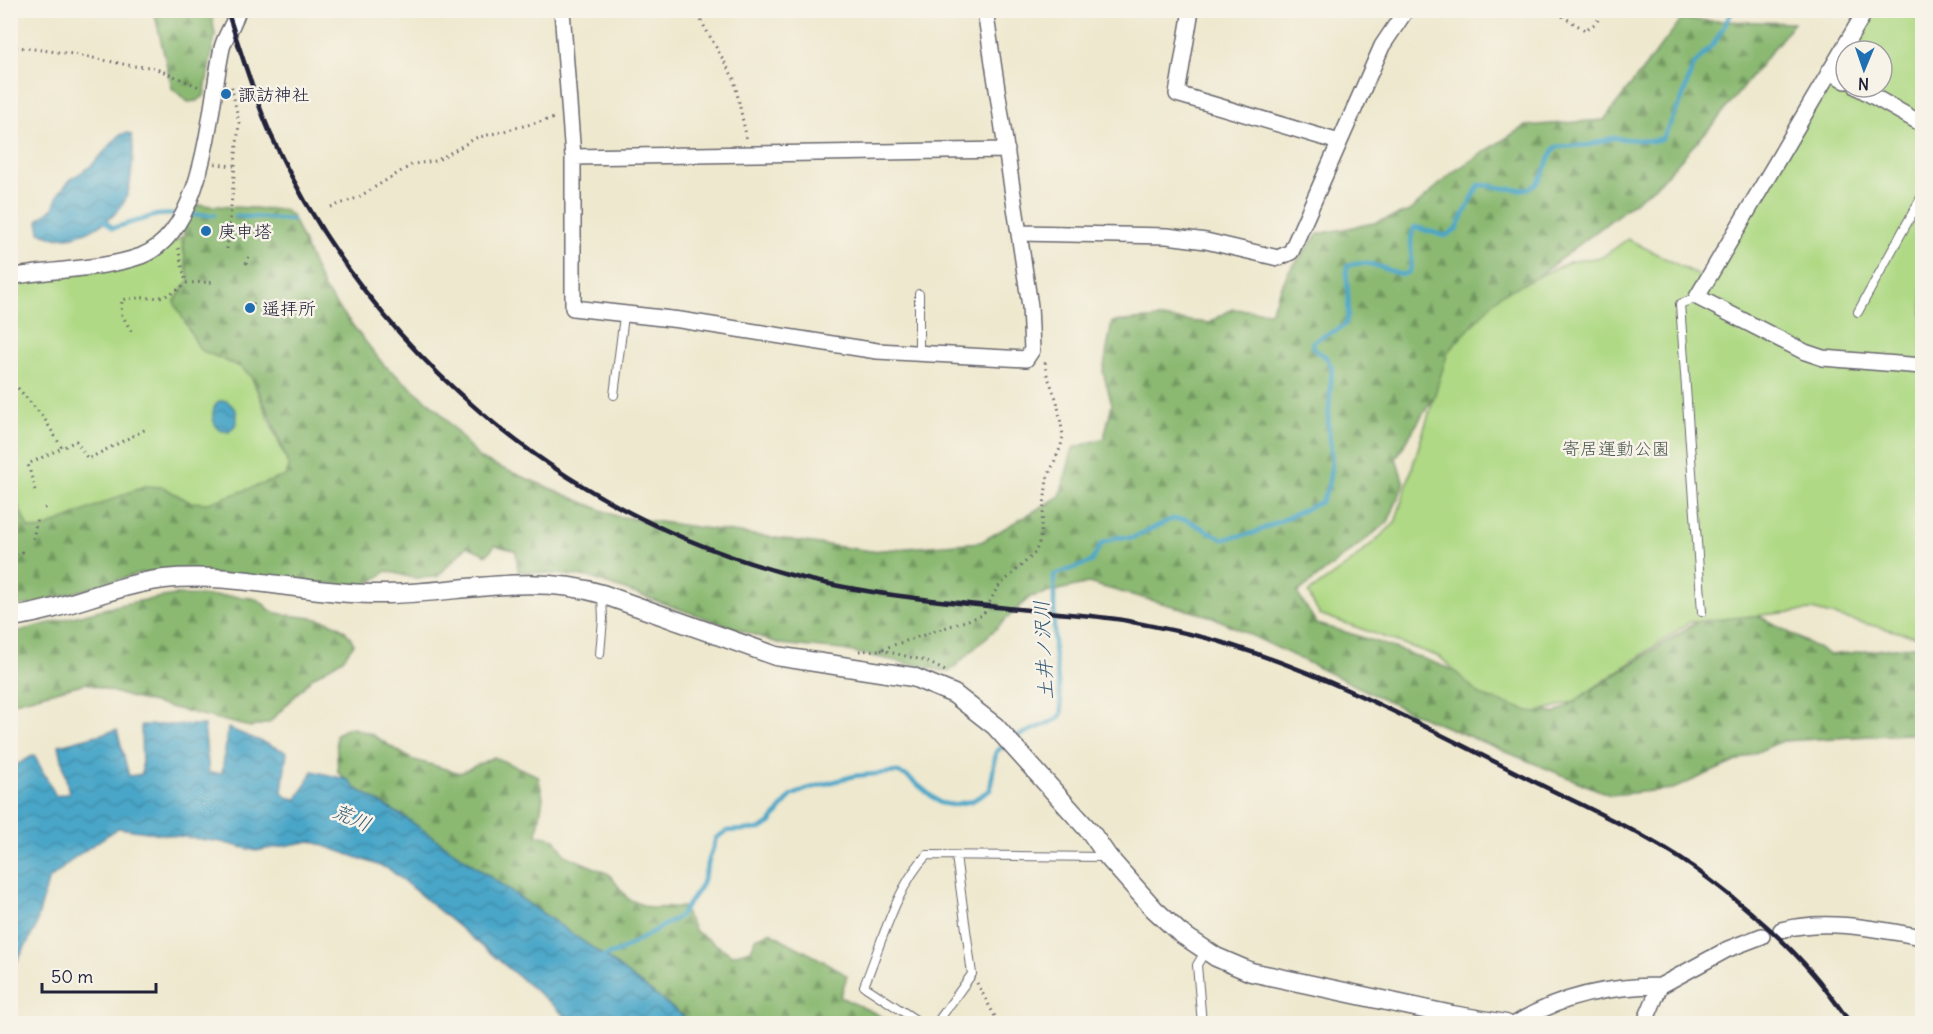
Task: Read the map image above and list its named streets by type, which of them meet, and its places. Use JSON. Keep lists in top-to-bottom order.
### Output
{
  "water": ["土井ノ沢川", "荒川"],
  "parks": ["寄居運動公園"],
  "places": ["諏訪神社", "庚申塔", "遥拝所"],
  "scale_bar": "50 m",
  "north": "bottom"
}
